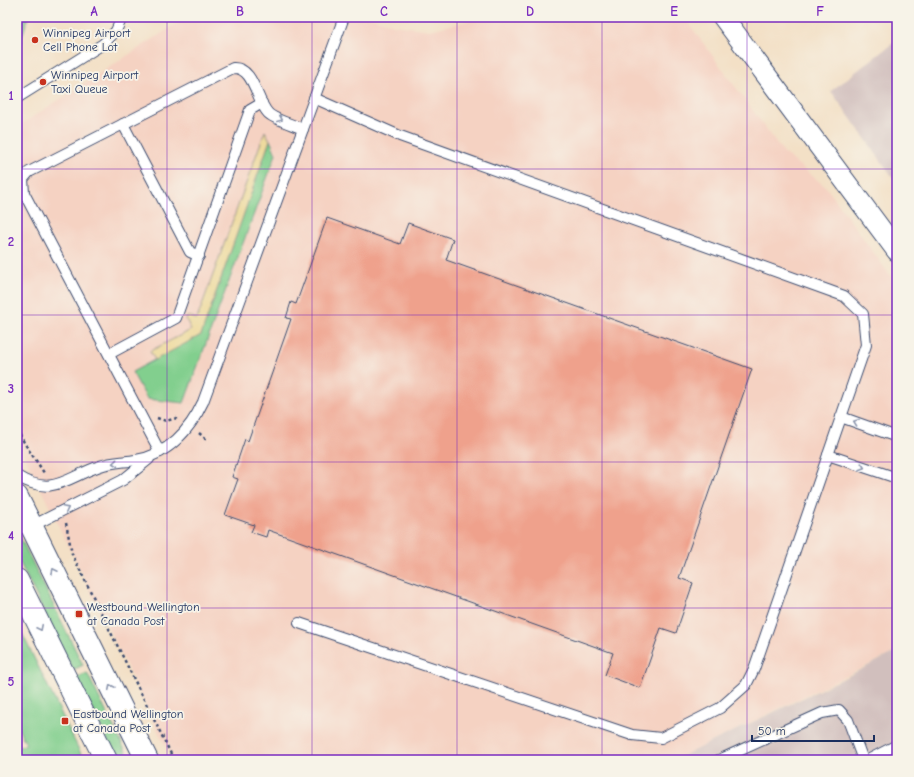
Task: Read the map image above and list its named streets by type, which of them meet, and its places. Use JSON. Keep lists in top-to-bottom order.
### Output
{
  "places": {
    "other": ["Winnipeg Airport Cell Phone Lot", "Winnipeg Airport Taxi Queue"],
    "transit": ["Westbound Wellington at Canada Post", "Eastbound Wellington at Canada Post"]
  },
  "scale_bar": "50 m",
  "grid": {
    "columns": [
      "A",
      "B",
      "C",
      "D",
      "E",
      "F"
    ],
    "rows": [
      "1",
      "2",
      "3",
      "4",
      "5"
    ]
  }
}
